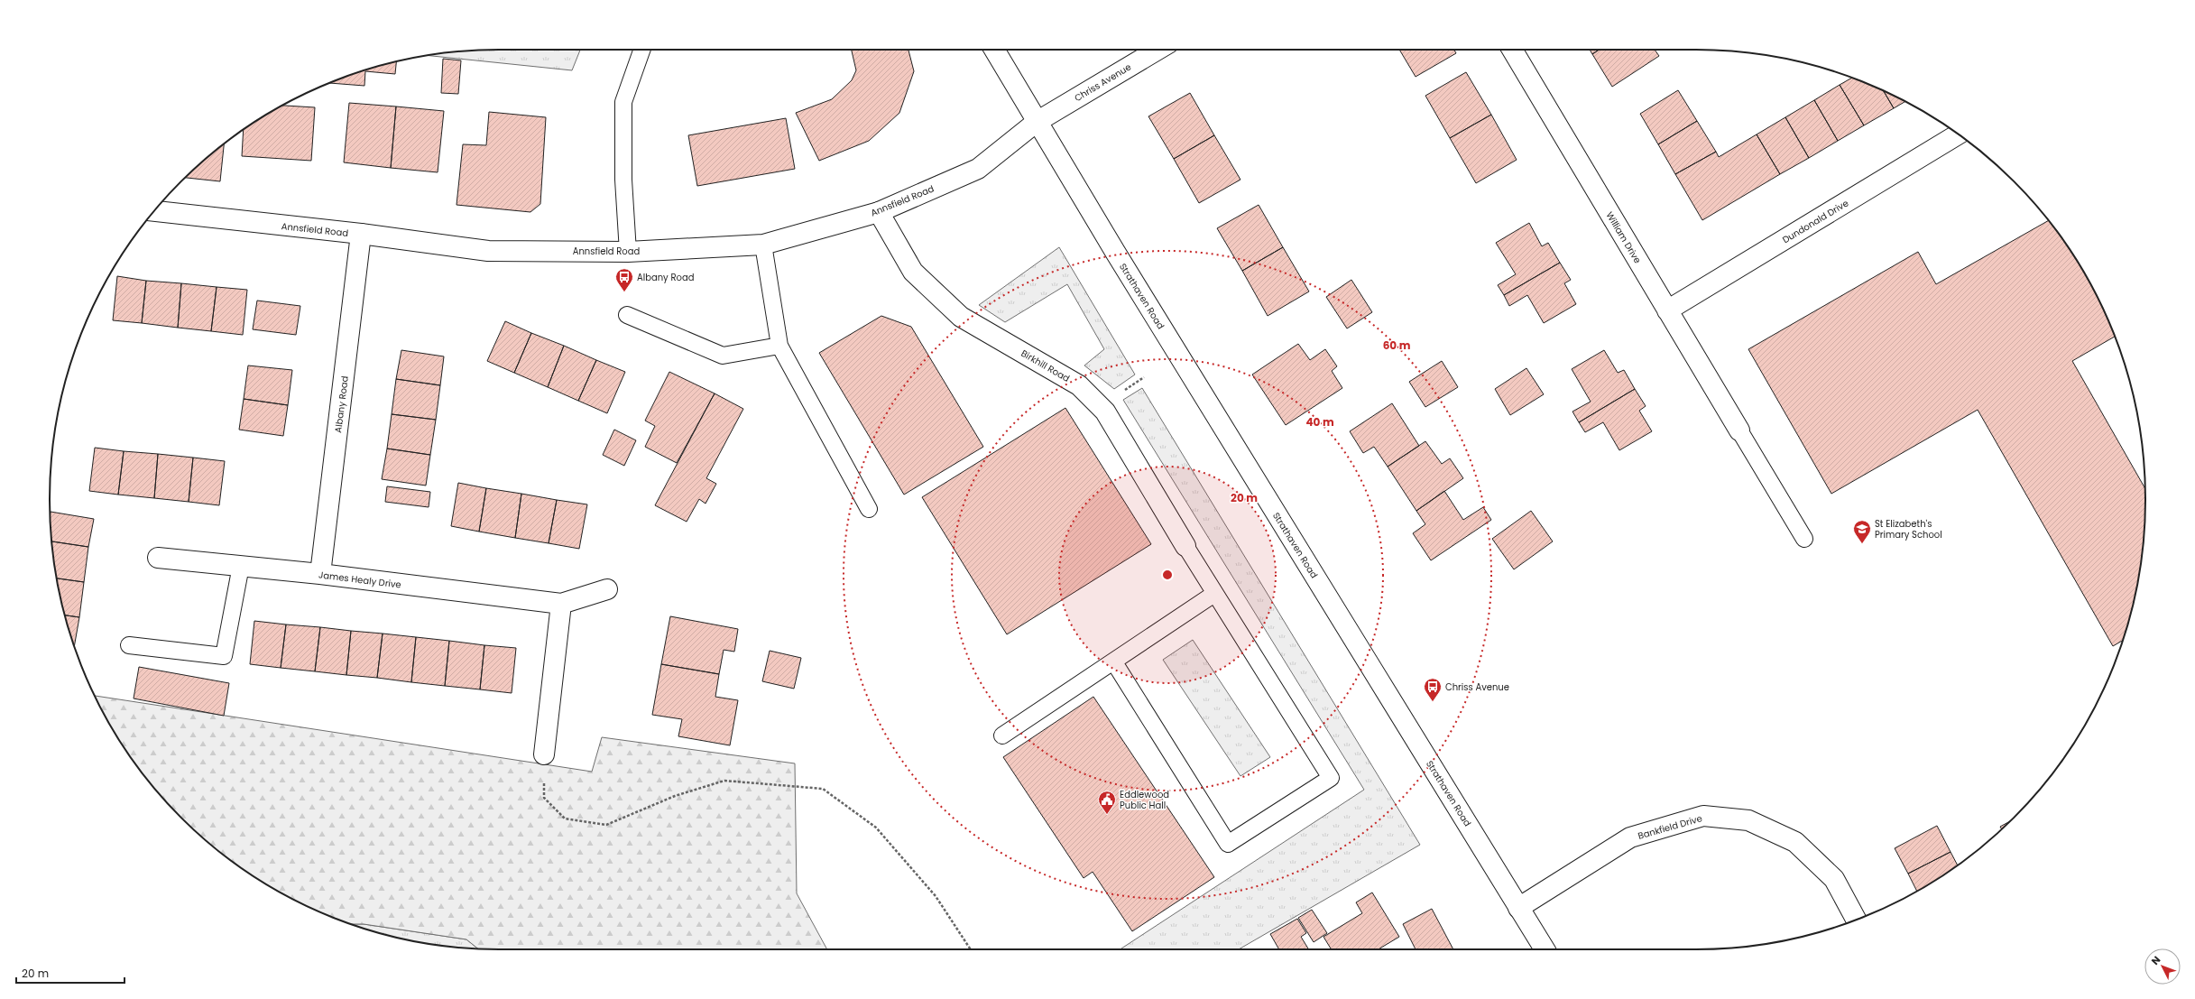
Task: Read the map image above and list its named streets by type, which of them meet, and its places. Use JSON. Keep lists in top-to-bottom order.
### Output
{
  "streets": {
    "street": [
      "Chriss Avenue",
      "Annsfield Road",
      "Dundonald Drive",
      "William Drive",
      "Strathaven Road",
      "Birkhill Road",
      "Albany Road",
      "James Healy Drive",
      "Bankfield Drive"
    ]
  },
  "crossings": [
    ["Chriss Avenue", "Annsfield Road"],
    ["Chriss Avenue", "Strathaven Road"],
    ["Annsfield Road", "Strathaven Road"],
    ["Annsfield Road", "Birkhill Road"],
    ["Annsfield Road", "Albany Road"],
    ["Dundonald Drive", "William Drive"],
    ["Strathaven Road", "Bankfield Drive"],
    ["Albany Road", "James Healy Drive"]
  ],
  "places": {
    "bus stop": ["Albany Road", "Chriss Avenue"],
    "school or university": ["St Elizabeth's Primary School"],
    "public building": ["Eddlewood Public Hall"]
  },
  "scale_bar": "20 m",
  "north": "top left",
  "rings": ["60 m", "40 m", "20 m"]
}
